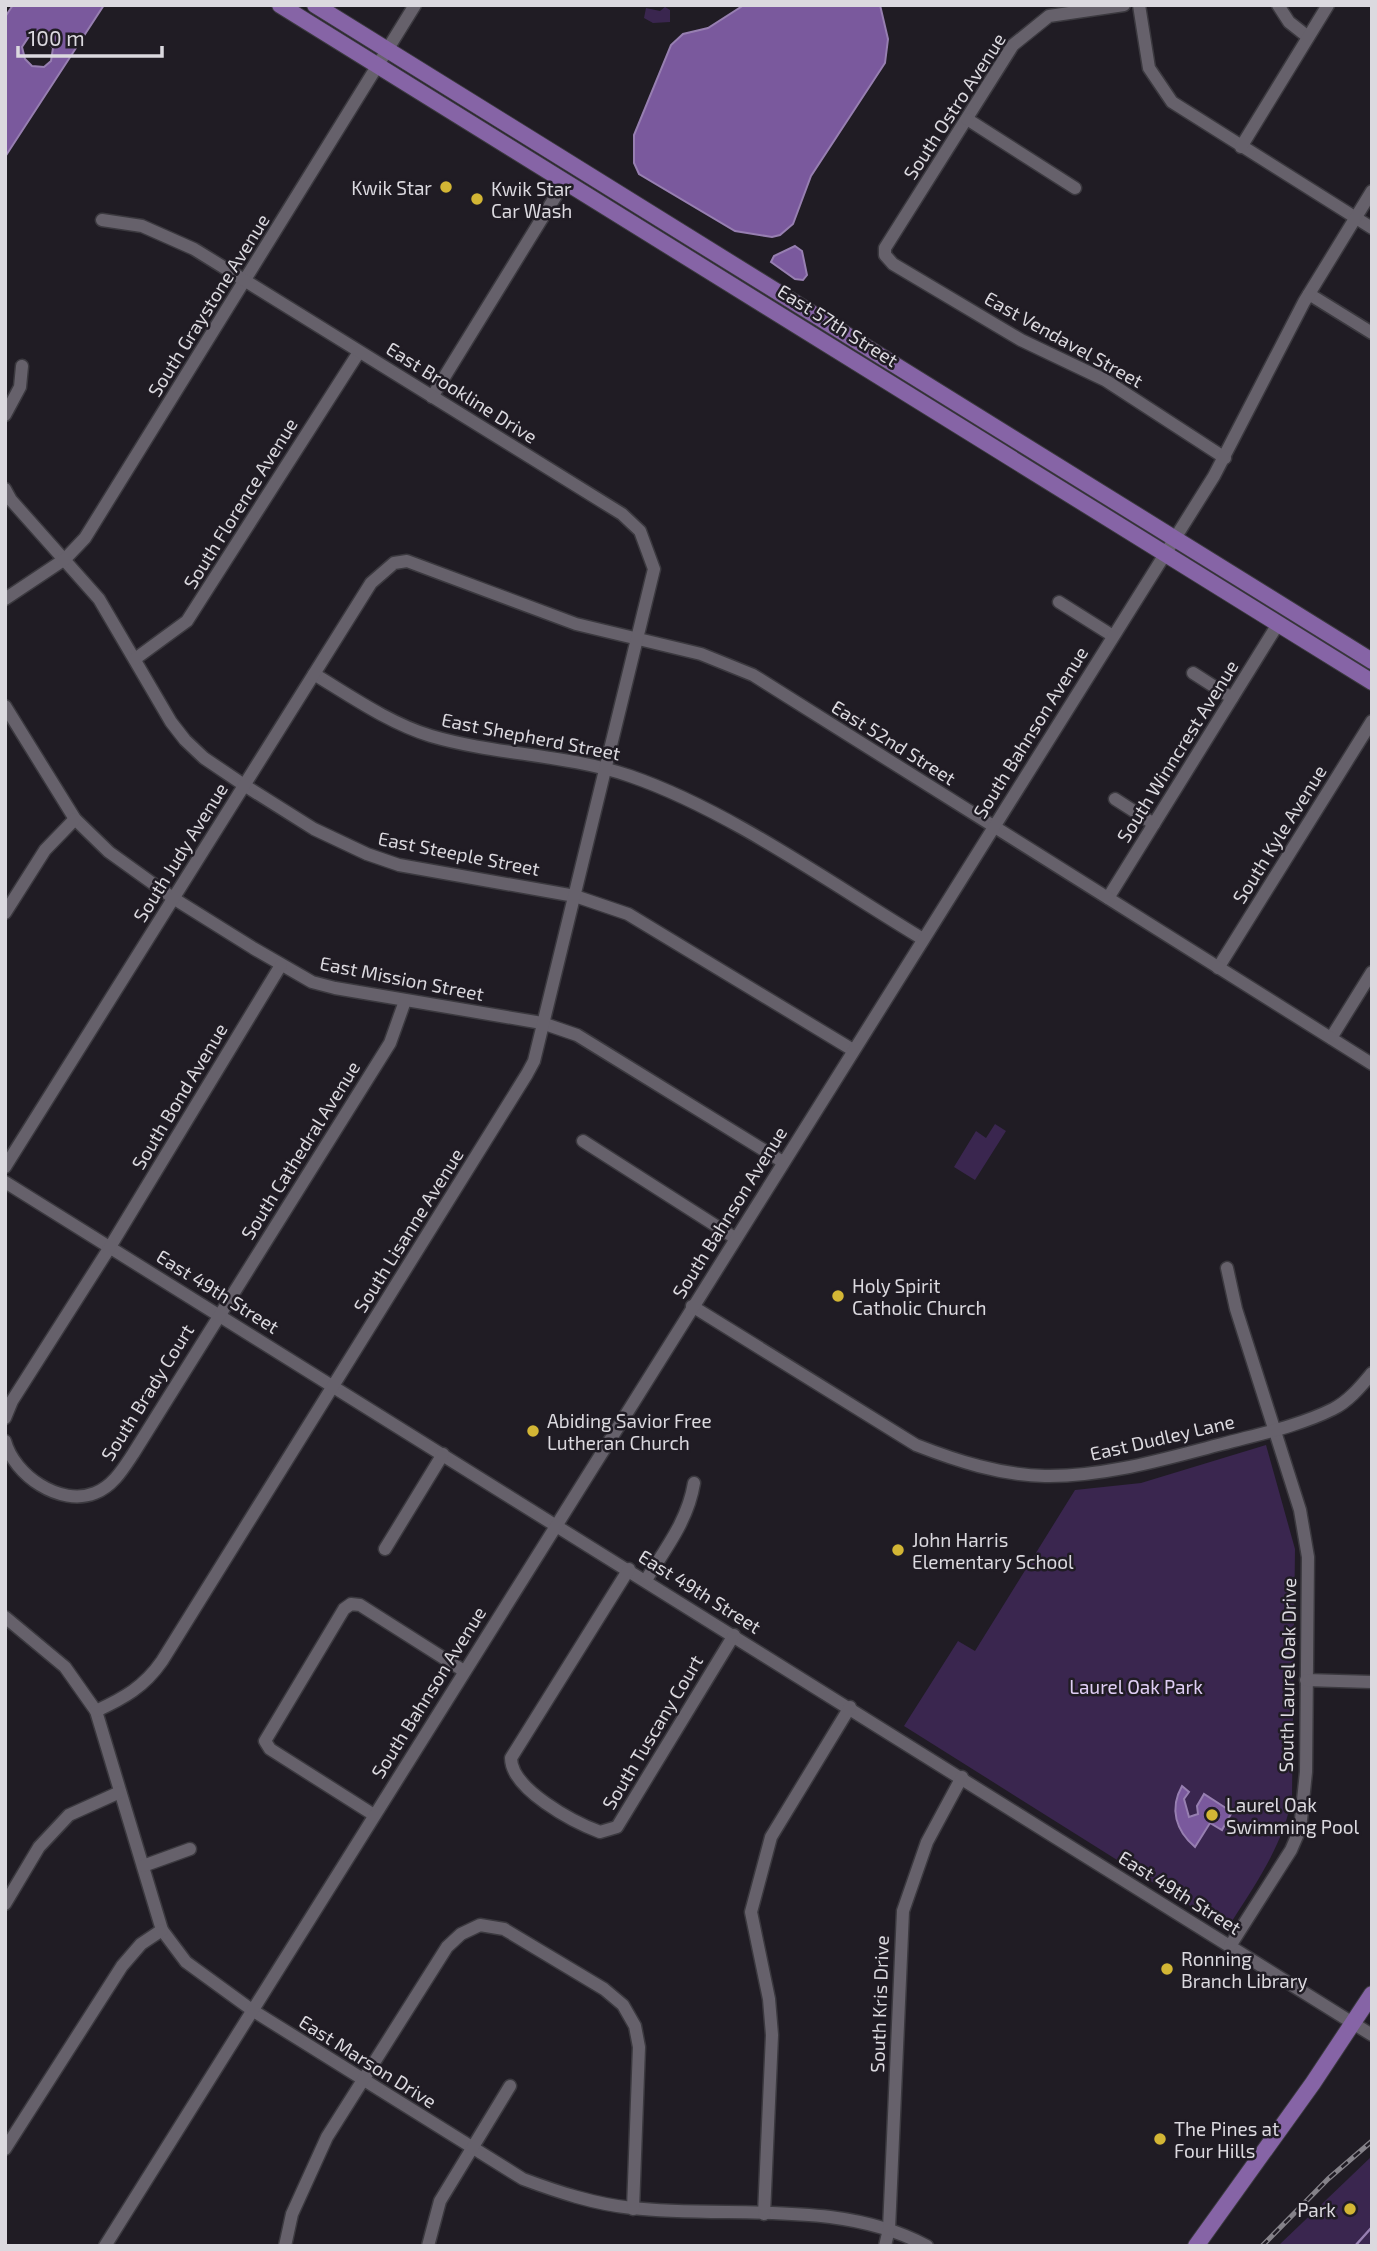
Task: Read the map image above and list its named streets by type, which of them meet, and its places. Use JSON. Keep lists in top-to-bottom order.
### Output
{
  "streets": {
    "main road": ["East 57th Street"],
    "street": [
      "South Ostro Avenue",
      "South Graystone Avenue",
      "East Vendavel Street",
      "East Brookline Drive",
      "South Florence Avenue",
      "South Bahnson Avenue",
      "East Shepherd Street",
      "East 52nd Street",
      "South Winncrest Avenue",
      "South Kyle Avenue",
      "South Judy Avenue",
      "East Steeple Street",
      "East Mission Street",
      "South Bond Avenue",
      "South Cathedral Avenue",
      "South Lisanne Avenue",
      "East 49th Street",
      "South Brady Court",
      "East Dudley Lane",
      "South Laurel Oak Drive",
      "South Tuscany Court",
      "South Kris Drive",
      "East Marson Drive"
    ]
  },
  "crossings": [
    ["South Ostro Avenue", "East Vendavel Street"],
    ["South Graystone Avenue", "East 57th Street"],
    ["South Graystone Avenue", "East Brookline Drive"],
    ["South Graystone Avenue", "East Steeple Street"],
    ["East 57th Street", "South Bahnson Avenue"],
    ["East 57th Street", "South Winncrest Avenue"],
    ["East Vendavel Street", "South Bahnson Avenue"],
    ["East Brookline Drive", "South Florence Avenue"],
    ["East Brookline Drive", "East 52nd Street"],
    ["East Brookline Drive", "South Lisanne Avenue"],
    ["South Florence Avenue", "East Steeple Street"],
    ["South Bahnson Avenue", "East Shepherd Street"],
    ["South Bahnson Avenue", "East 52nd Street"],
    ["South Bahnson Avenue", "East Steeple Street"],
    ["South Bahnson Avenue", "East Mission Street"],
    ["South Bahnson Avenue", "East 49th Street"],
    ["South Bahnson Avenue", "East Dudley Lane"],
    ["South Bahnson Avenue", "East Marson Drive"],
    ["East Shepherd Street", "South Judy Avenue"],
    ["East Shepherd Street", "South Lisanne Avenue"],
    ["East 52nd Street", "South Winncrest Avenue"],
    ["East 52nd Street", "South Kyle Avenue"],
    ["East 52nd Street", "South Judy Avenue"],
    ["South Judy Avenue", "East Steeple Street"],
    ["South Judy Avenue", "East Mission Street"],
    ["East Steeple Street", "South Lisanne Avenue"],
    ["East Mission Street", "South Bond Avenue"],
    ["East Mission Street", "South Cathedral Avenue"],
    ["East Mission Street", "South Lisanne Avenue"],
    ["South Bond Avenue", "East 49th Street"],
    ["South Cathedral Avenue", "East 49th Street"],
    ["South Cathedral Avenue", "South Brady Court"],
    ["South Lisanne Avenue", "East 49th Street"],
    ["South Lisanne Avenue", "East Marson Drive"],
    ["East 49th Street", "South Brady Court"],
    ["East 49th Street", "South Laurel Oak Drive"],
    ["East 49th Street", "South Tuscany Court"],
    ["East 49th Street", "South Kris Drive"],
    ["East Dudley Lane", "South Laurel Oak Drive"],
    ["South Kris Drive", "East Marson Drive"]
  ],
  "parks": ["Laurel Oak Park"],
  "places": [
    "Kwik Star",
    "Kwik Star Car Wash",
    "Holy Spirit Catholic Church",
    "Abiding Savior Free Lutheran Church",
    "John Harris Elementary School",
    "Laurel Oak Swimming Pool",
    "Ronning Branch Library",
    "The Pines at Four Hills",
    "Park"
  ],
  "scale_bar": "100 m"
}
